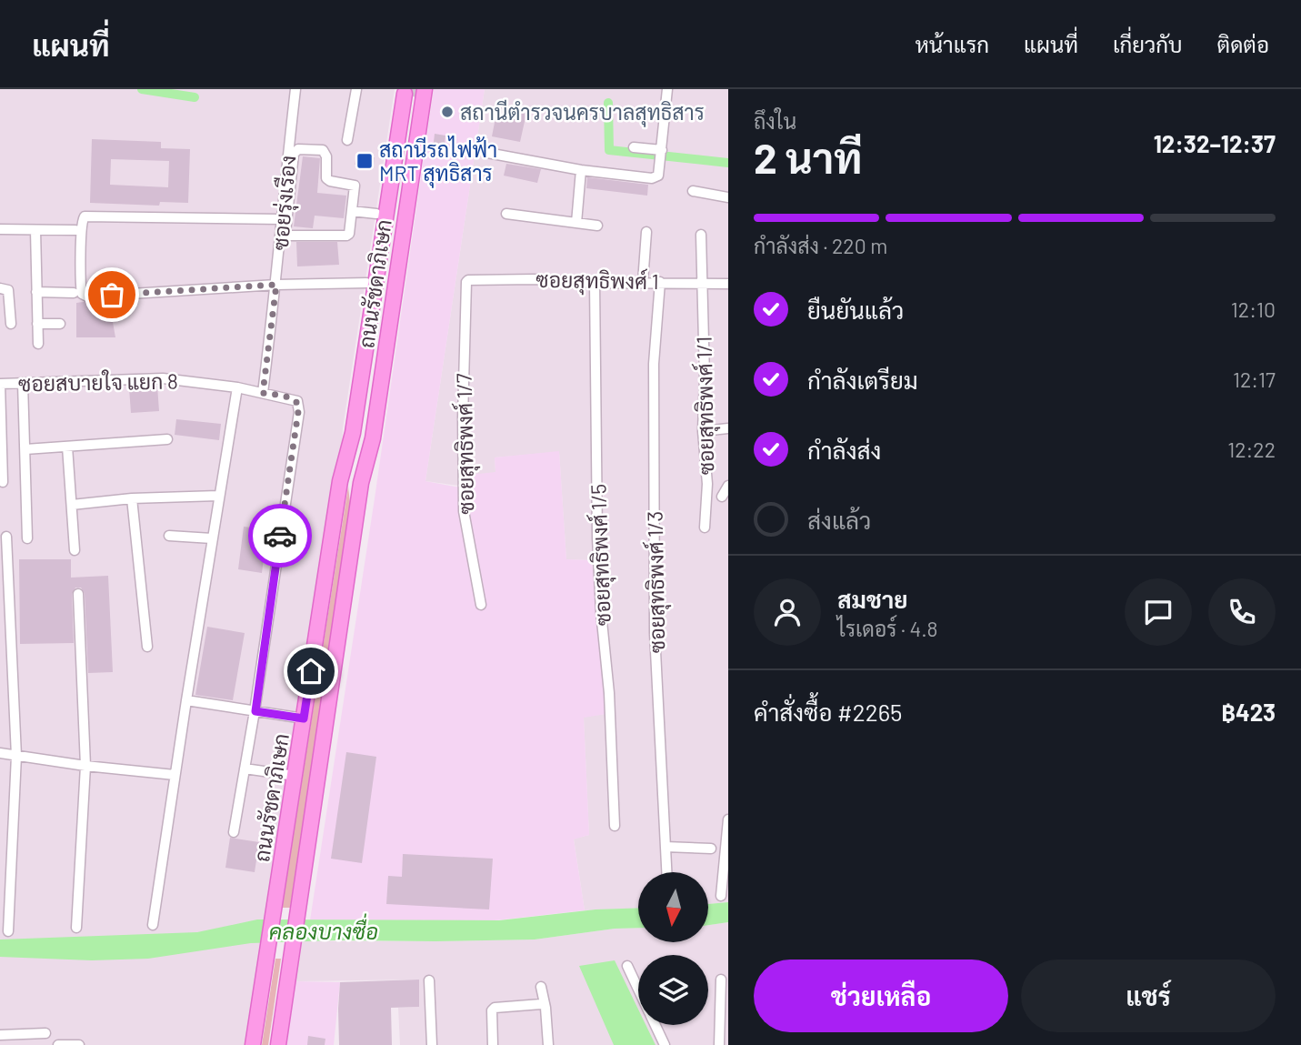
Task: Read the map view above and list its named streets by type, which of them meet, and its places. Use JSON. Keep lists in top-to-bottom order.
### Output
{
  "streets": {
    "main road": ["ถนนรัชดาภิเษก"],
    "street": [
      "ซอยรุ่งเรือง",
      "ซอยสุทธิพงศ์ 1",
      "ซอยสบายใจ แยก 8",
      "ซอยสุทธิพงศ์ 1/1",
      "ซอยสุทธิพงศ์ 1/7",
      "ซอยสุทธิพงศ์ 1/5",
      "ซอยสุทธิพงศ์ 1/3"
    ]
  },
  "crossings": [
    ["ซอยรุ่งเรือง", "ซอยสบายใจ แยก 8"],
    ["ซอยสุทธิพงศ์ 1", "ซอยสุทธิพงศ์ 1/1"],
    ["ซอยสุทธิพงศ์ 1", "ซอยสุทธิพงศ์ 1/7"],
    ["ซอยสุทธิพงศ์ 1", "ซอยสุทธิพงศ์ 1/5"],
    ["ซอยสุทธิพงศ์ 1", "ซอยสุทธิพงศ์ 1/3"]
  ],
  "water": ["คลองบางซื่อ"],
  "places": {
    "other": ["สถานีตำรวจนครบาลสุทธิสาร"],
    "transit": ["สถานีรถไฟฟ้า MRT สุทธิสาร"]
  },
  "north": "bottom",
  "page": {
    "header": "แผนที่",
    "nav": [
      "หน้าแรก",
      "แผนที่",
      "เกี่ยวกับ",
      "ติดต่อ"
    ],
    "heading": ["2 นาที", "ถึงใน", "12:32–12:37"],
    "panel": [
      "สมชาย",
      "ไรเดอร์ · 4.8",
      "คำสั่งซื้อ #2265",
      "฿423"
    ],
    "bar": "กำลังส่ง · 220 m",
    "list": [
      ["ยืนยันแล้ว", "12:10"],
      ["กำลังเตรียม", "12:17"],
      ["กำลังส่ง", "12:22"],
      "ส่งแล้ว"
    ],
    "buttons": ["ช่วยเหลือ", "แชร์"]
  }
}
